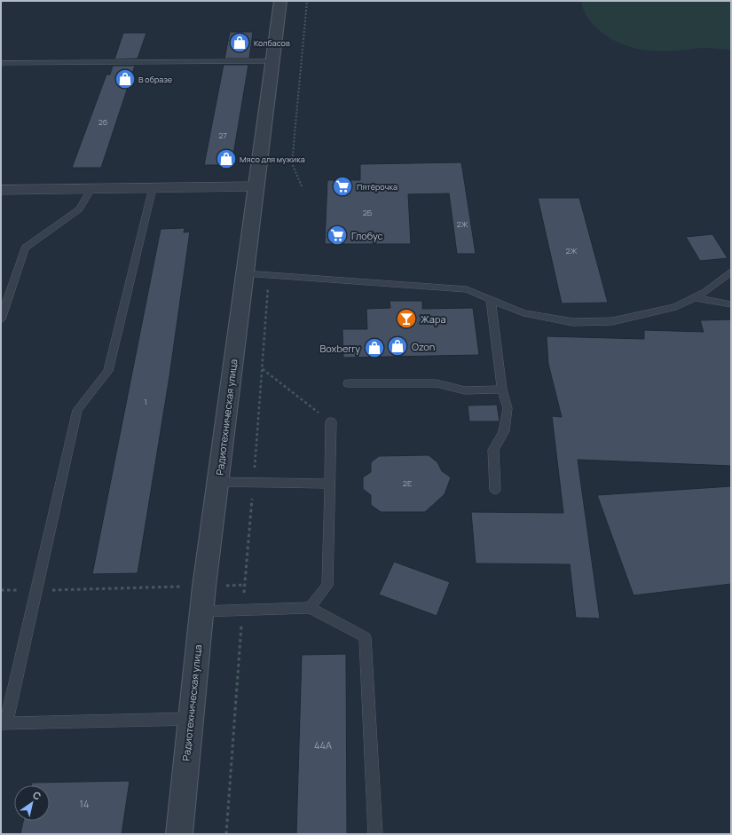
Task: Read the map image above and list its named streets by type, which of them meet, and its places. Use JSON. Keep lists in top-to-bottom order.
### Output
{
  "streets": {
    "street": ["Радиотехническая улица"]
  },
  "places": {
    "shop": [
      "Колбасов",
      "В образе",
      "Мясо для мужика",
      "Ozon",
      "Boxberry"
    ],
    "supermarket": ["Пятёрочка", "Глобус"],
    "bar": ["Жара"]
  },
  "house_numbers": [
    "26",
    "27",
    "2Б",
    "2Ж",
    "2Ж",
    "1",
    "2Е",
    "44А",
    "14"
  ],
  "north": "top right"
}
